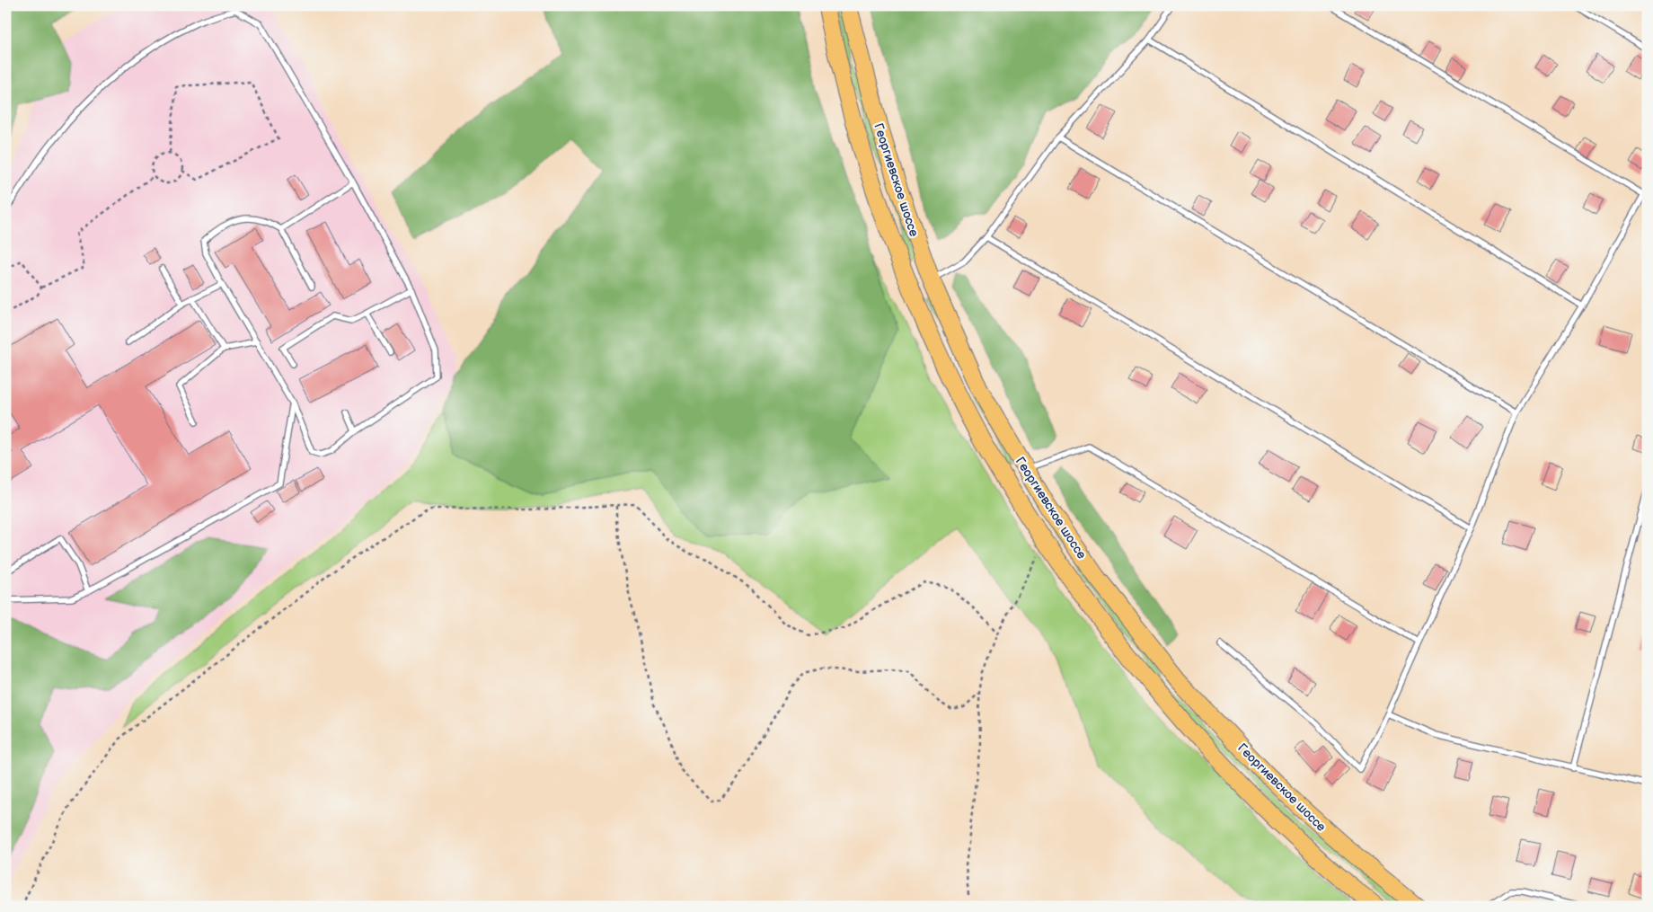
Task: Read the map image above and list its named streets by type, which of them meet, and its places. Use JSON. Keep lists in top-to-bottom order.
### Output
{
  "streets": {
    "main road": ["Георгиевское шоссе"]
  }
}
